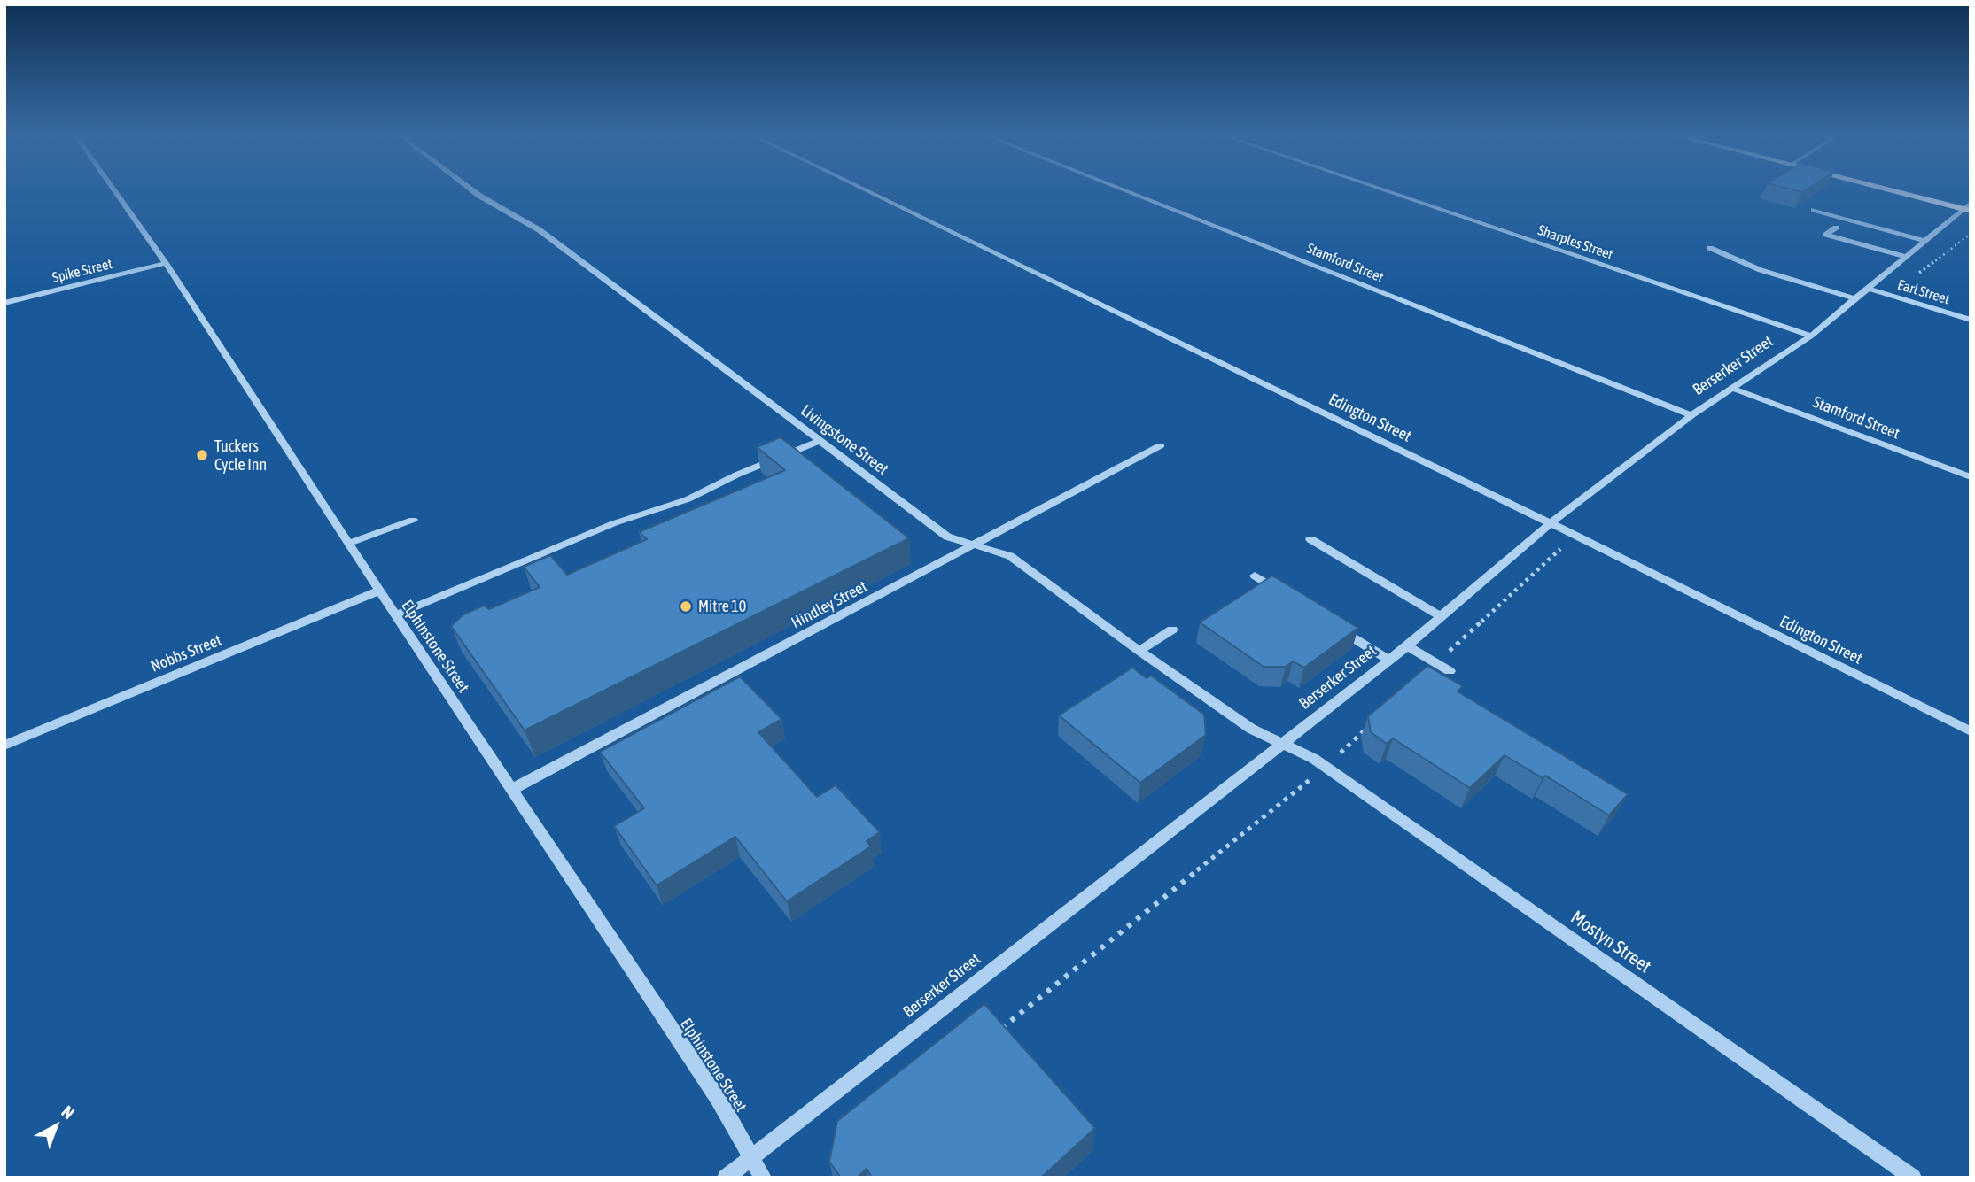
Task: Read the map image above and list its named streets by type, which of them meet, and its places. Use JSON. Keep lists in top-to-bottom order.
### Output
{
  "streets": {
    "street": [
      "Sharples Street",
      "Stamford Street",
      "Spike Street",
      "Earl Street",
      "Berserker Street",
      "Edington Street",
      "Livingstone Street",
      "Hindley Street",
      "Elphinstone Street",
      "Nobbs Street",
      "Mostyn Street"
    ]
  },
  "crossings": [
    ["Sharples Street", "Berserker Street"],
    ["Stamford Street", "Berserker Street"],
    ["Spike Street", "Elphinstone Street"],
    ["Earl Street", "Berserker Street"],
    ["Berserker Street", "Edington Street"],
    ["Berserker Street", "Livingstone Street"],
    ["Berserker Street", "Elphinstone Street"],
    ["Berserker Street", "Mostyn Street"],
    ["Livingstone Street", "Hindley Street"],
    ["Livingstone Street", "Mostyn Street"],
    ["Hindley Street", "Elphinstone Street"],
    ["Elphinstone Street", "Nobbs Street"]
  ],
  "places": ["Tuckers Cycle Inn", "Mitre 10"],
  "north": "top right"
}
